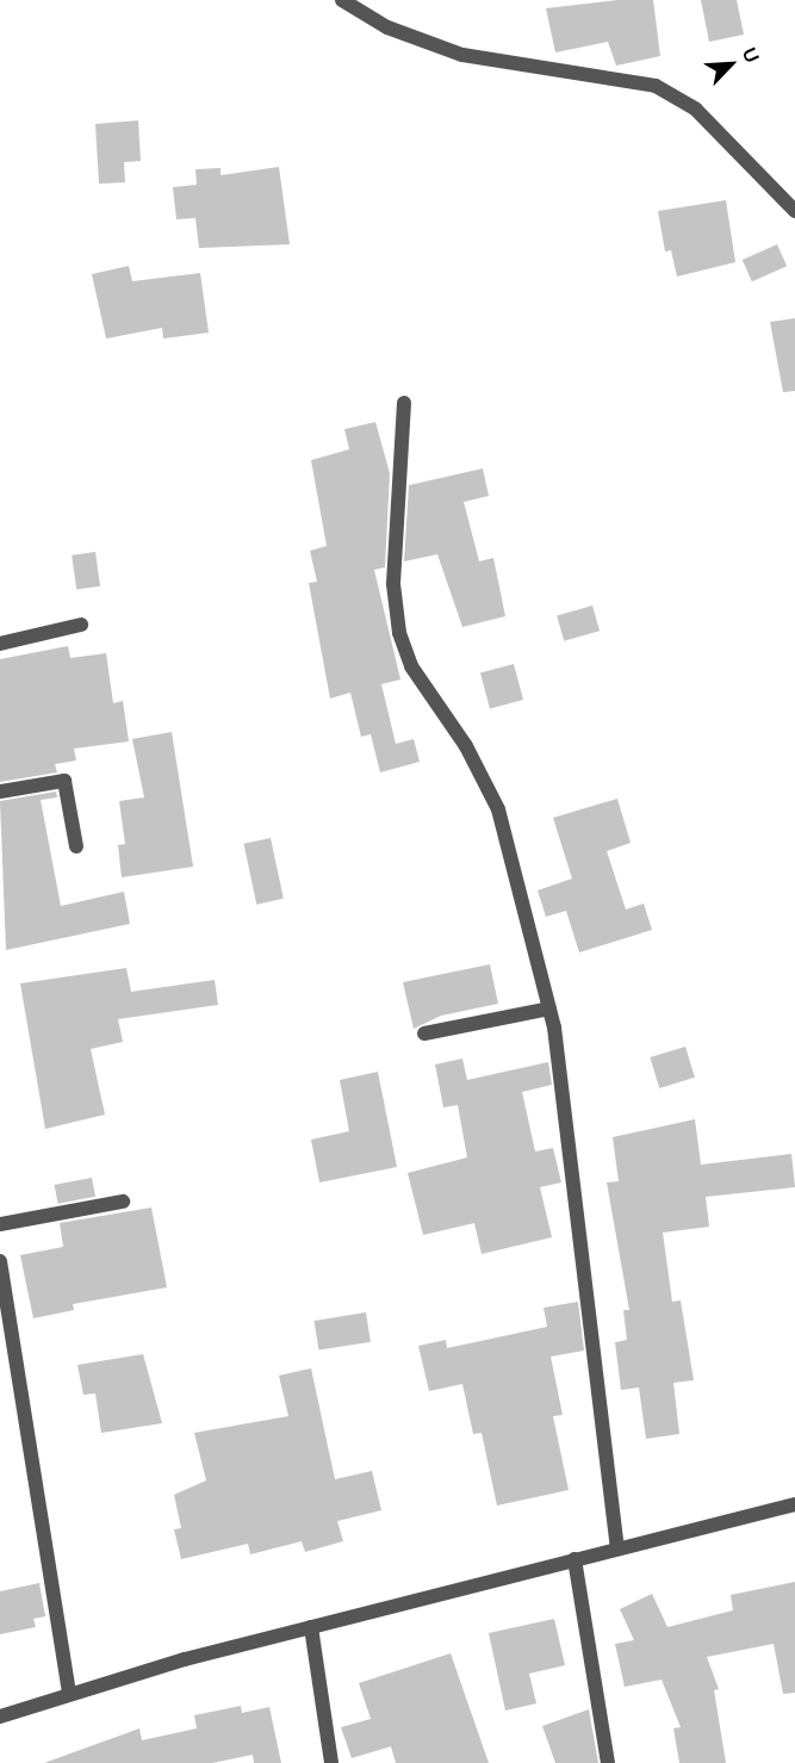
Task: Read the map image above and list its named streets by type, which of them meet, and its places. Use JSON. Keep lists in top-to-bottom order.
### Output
{
  "north": "top right"
}
